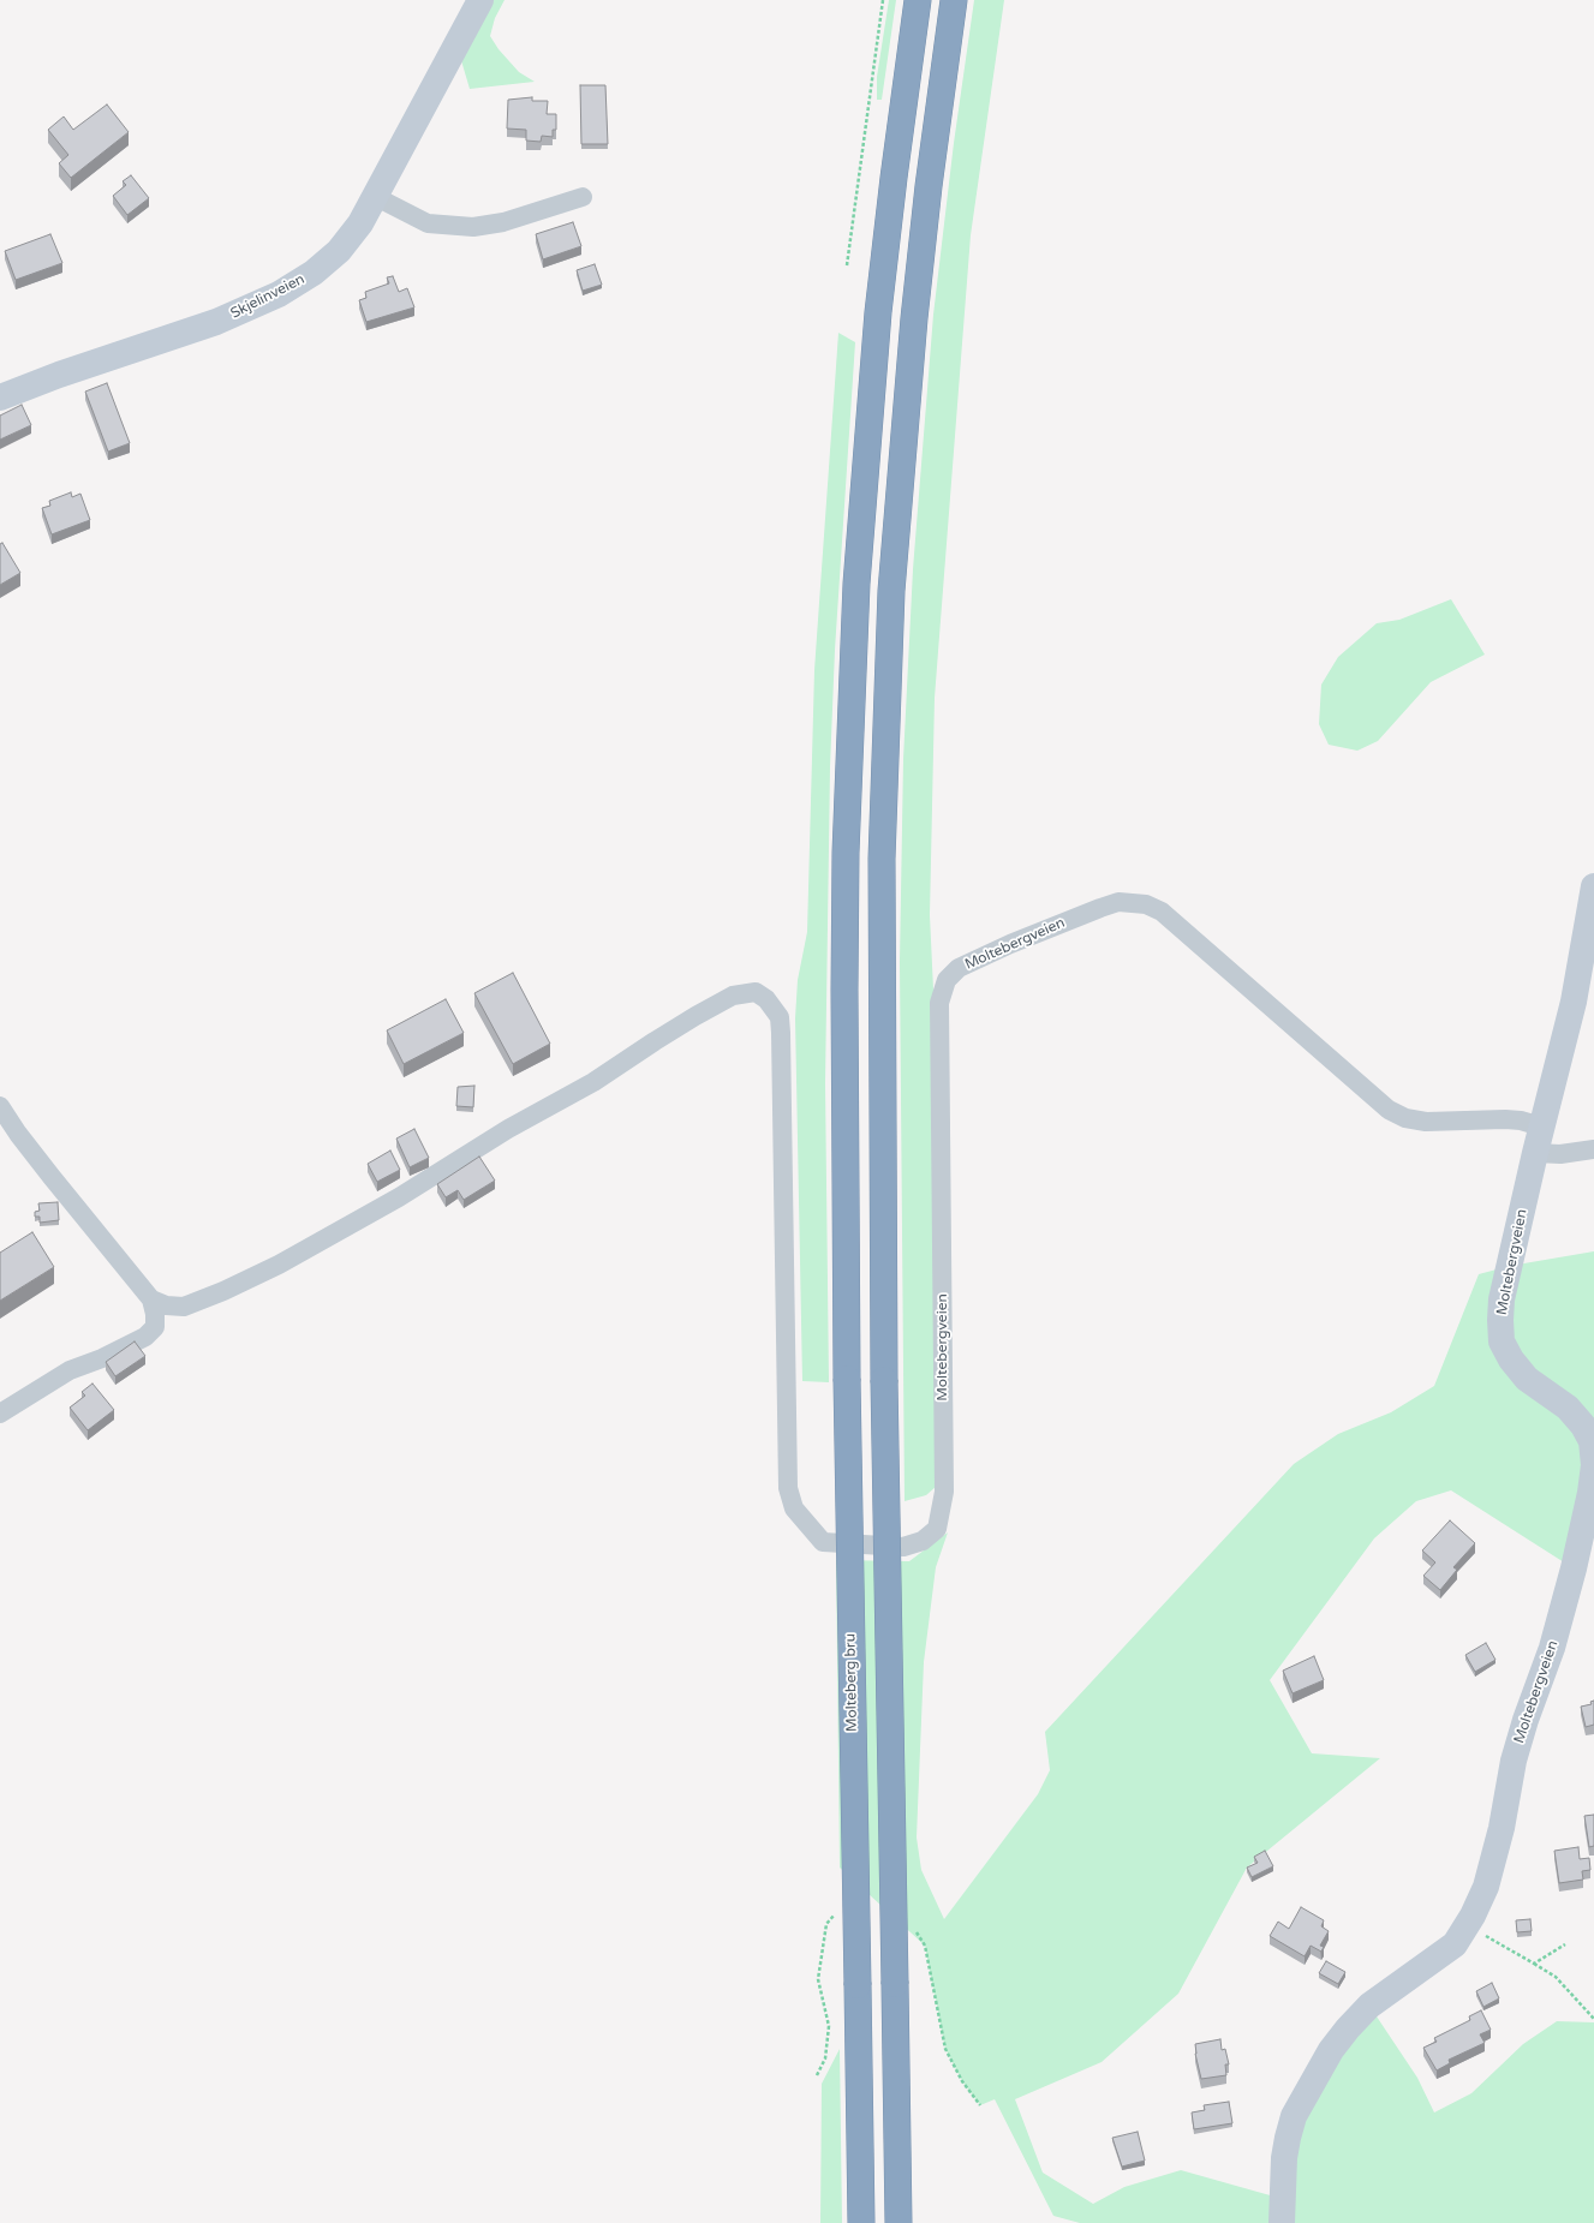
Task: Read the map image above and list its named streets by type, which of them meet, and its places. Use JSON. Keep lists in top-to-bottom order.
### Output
{
  "streets": {
    "highway": ["Molteberg bru"],
    "main road": ["Skjelinveien", "Moltebergveien"]
  }
}
